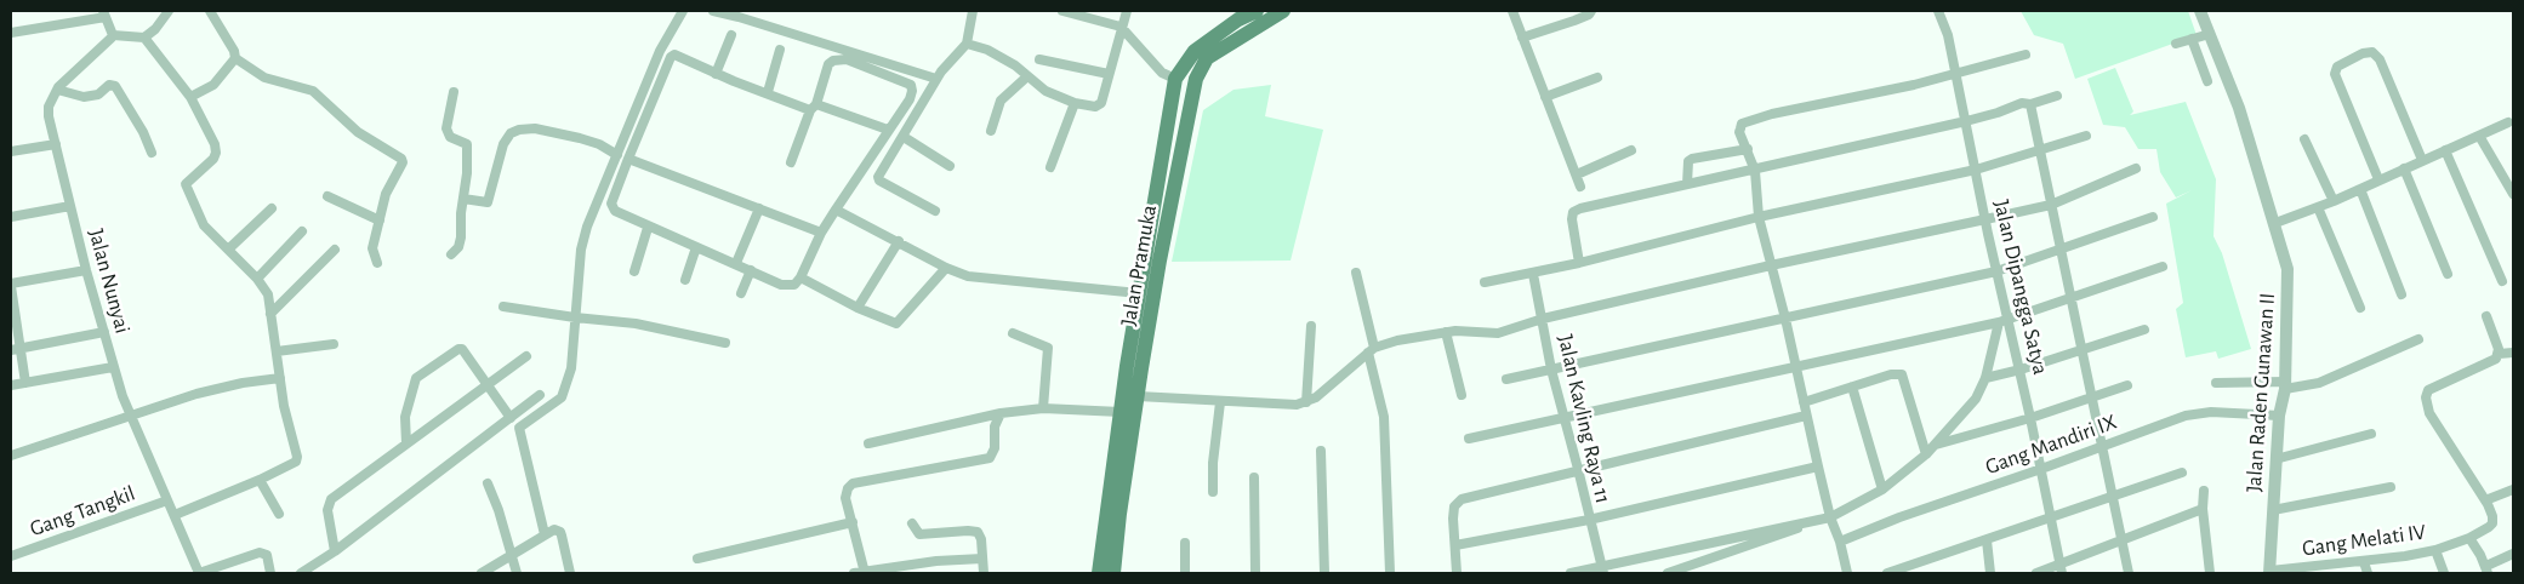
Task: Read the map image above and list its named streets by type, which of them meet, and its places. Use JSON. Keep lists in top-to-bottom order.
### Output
{
  "streets": {
    "main road": ["Jalan Pramuka"],
    "street": [
      "Jalan Nunyai",
      "Jalan Dipangga Satya",
      "Jalan Raden Gunawan II",
      "Jalan Kavling Raya 11",
      "Gang Mandiri IX",
      "Gang Tangkil",
      "Gang Melati IV"
    ]
  },
  "crossings": [
    ["Jalan Nunyai", "Gang Tangkil"],
    ["Jalan Dipangga Satya", "Gang Mandiri IX"],
    ["Jalan Raden Gunawan II", "Gang Mandiri IX"],
    ["Jalan Raden Gunawan II", "Gang Melati IV"]
  ]
}
